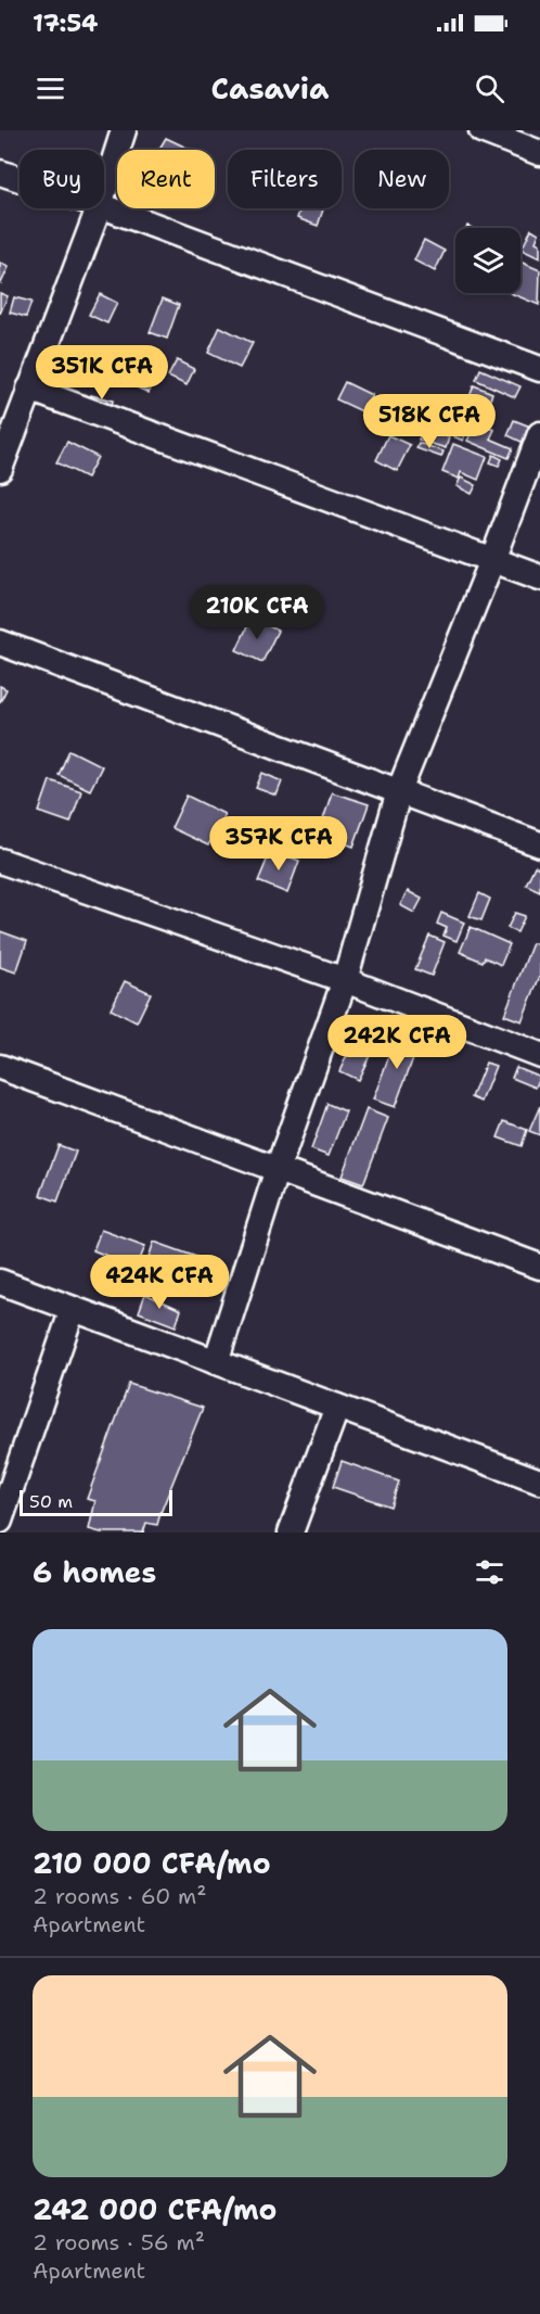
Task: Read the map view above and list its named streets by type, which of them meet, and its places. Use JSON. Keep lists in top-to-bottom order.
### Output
{
  "scale_bar": "50 m",
  "page": {
    "status": "17:54",
    "header": "Casavia",
    "chip": [
      "Buy",
      "Rent",
      "Filters",
      "New"
    ],
    "price": [
      "351K CFA",
      "518K CFA",
      "210K CFA",
      "357K CFA",
      "242K CFA",
      "424K CFA"
    ],
    "scale": "50 m",
    "heading": "6 homes",
    "list": [
      {
        "name": "210 000 CFA/mo",
        "note": "2 rooms · 60 m² · Apartment"
      },
      {
        "name": "242 000 CFA/mo",
        "note": "2 rooms · 56 m² · Apartment"
      }
    ]
  }
}
